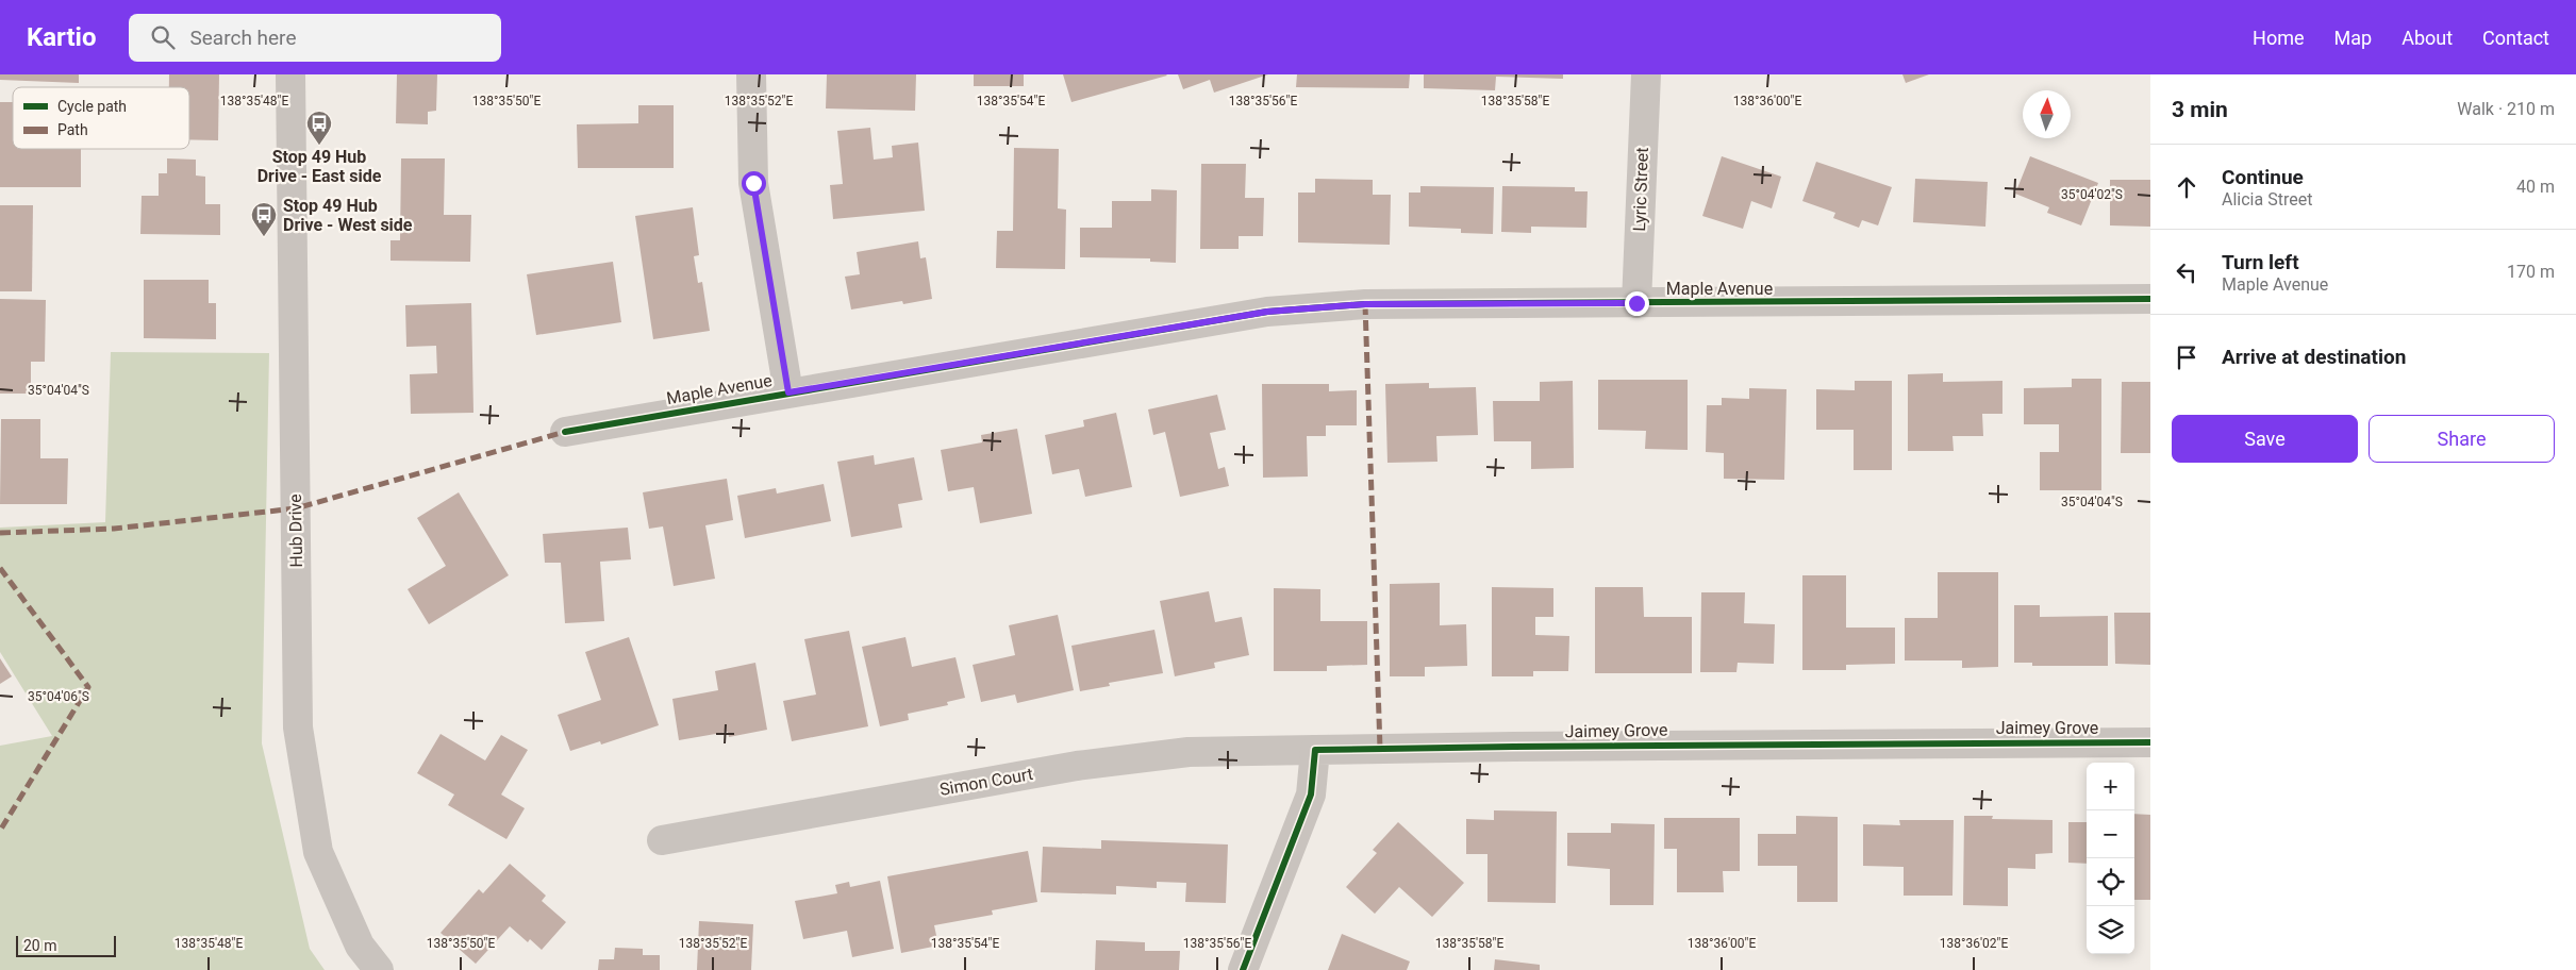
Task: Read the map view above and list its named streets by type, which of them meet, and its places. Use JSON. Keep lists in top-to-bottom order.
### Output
{
  "streets": {
    "street": [
      "Lyric Street",
      "Maple Avenue",
      "Hub Drive",
      "Jaimey Grove",
      "Simon Court"
    ]
  },
  "crossings": [
    ["Lyric Street", "Maple Avenue"],
    ["Jaimey Grove", "Simon Court"]
  ],
  "places": {
    "bus stop": ["Stop 49 Hub Drive - East side", "Stop 49 Hub Drive - West side"]
  },
  "legend": ["Cycle path", "Path"],
  "scale_bar": "20 m",
  "north": "top",
  "page": {
    "header": "Kartio",
    "search": "Search here",
    "nav": [
      "Home",
      "Map",
      "About",
      "Contact"
    ],
    "heading": ["3 min", "Walk · 210 m"],
    "list": [
      ["Continue", "Alicia Street", "40 m"],
      ["Turn left", "Maple Avenue", "170 m"],
      "Arrive at destination"
    ],
    "buttons": ["Save", "Share"],
    "map_buttons": ["+", "−"],
    "scale": "20 m"
  },
  "coordinates": [
    "138°35'48\"E",
    "138°35'50\"E",
    "138°35'52\"E",
    "138°35'54\"E",
    "138°35'56\"E",
    "138°35'58\"E",
    "138°36'00\"E",
    "35°04'02\"S",
    "35°04'04\"S",
    "35°04'06\"S",
    "138°36'02\"E"
  ]
}
